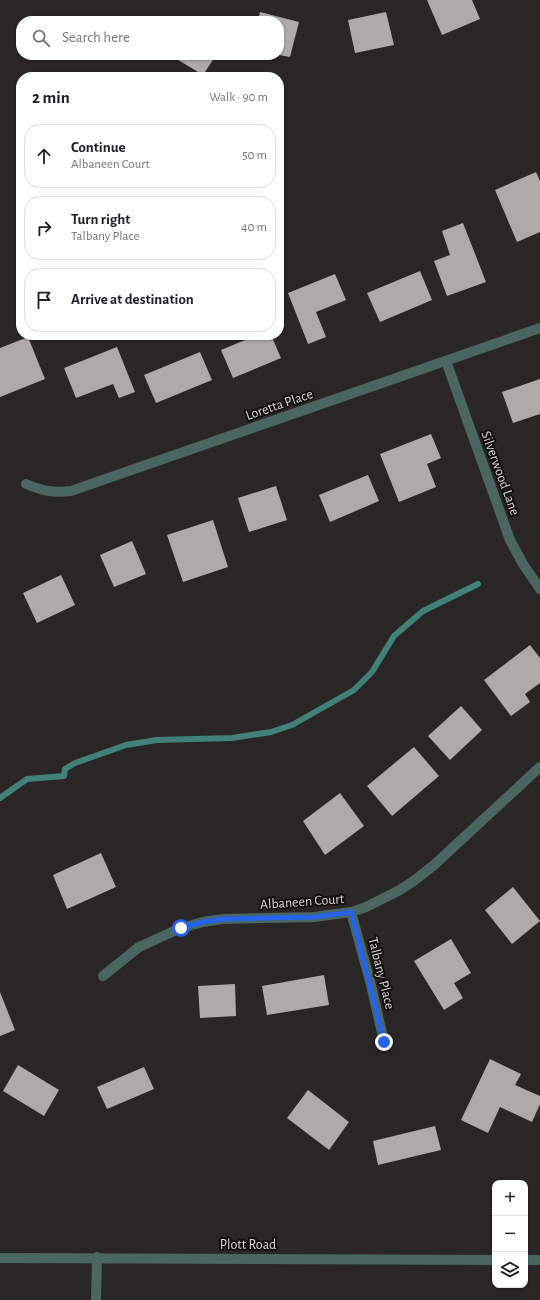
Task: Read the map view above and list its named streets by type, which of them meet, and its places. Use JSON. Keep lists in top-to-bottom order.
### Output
{
  "streets": {
    "street": [
      "Loretta Place",
      "Silverwood Lane",
      "Albaneen Court",
      "Talbany Place",
      "Plott Road"
    ]
  },
  "crossings": [
    ["Loretta Place", "Silverwood Lane"],
    ["Albaneen Court", "Talbany Place"]
  ],
  "page": {
    "search": "Search here",
    "heading": ["2 min", "Walk · 90 m"],
    "list": [
      ["Continue", "Albaneen Court", "50 m"],
      ["Turn right", "Talbany Place", "40 m"],
      "Arrive at destination"
    ],
    "map_buttons": ["+", "−"]
  }
}
